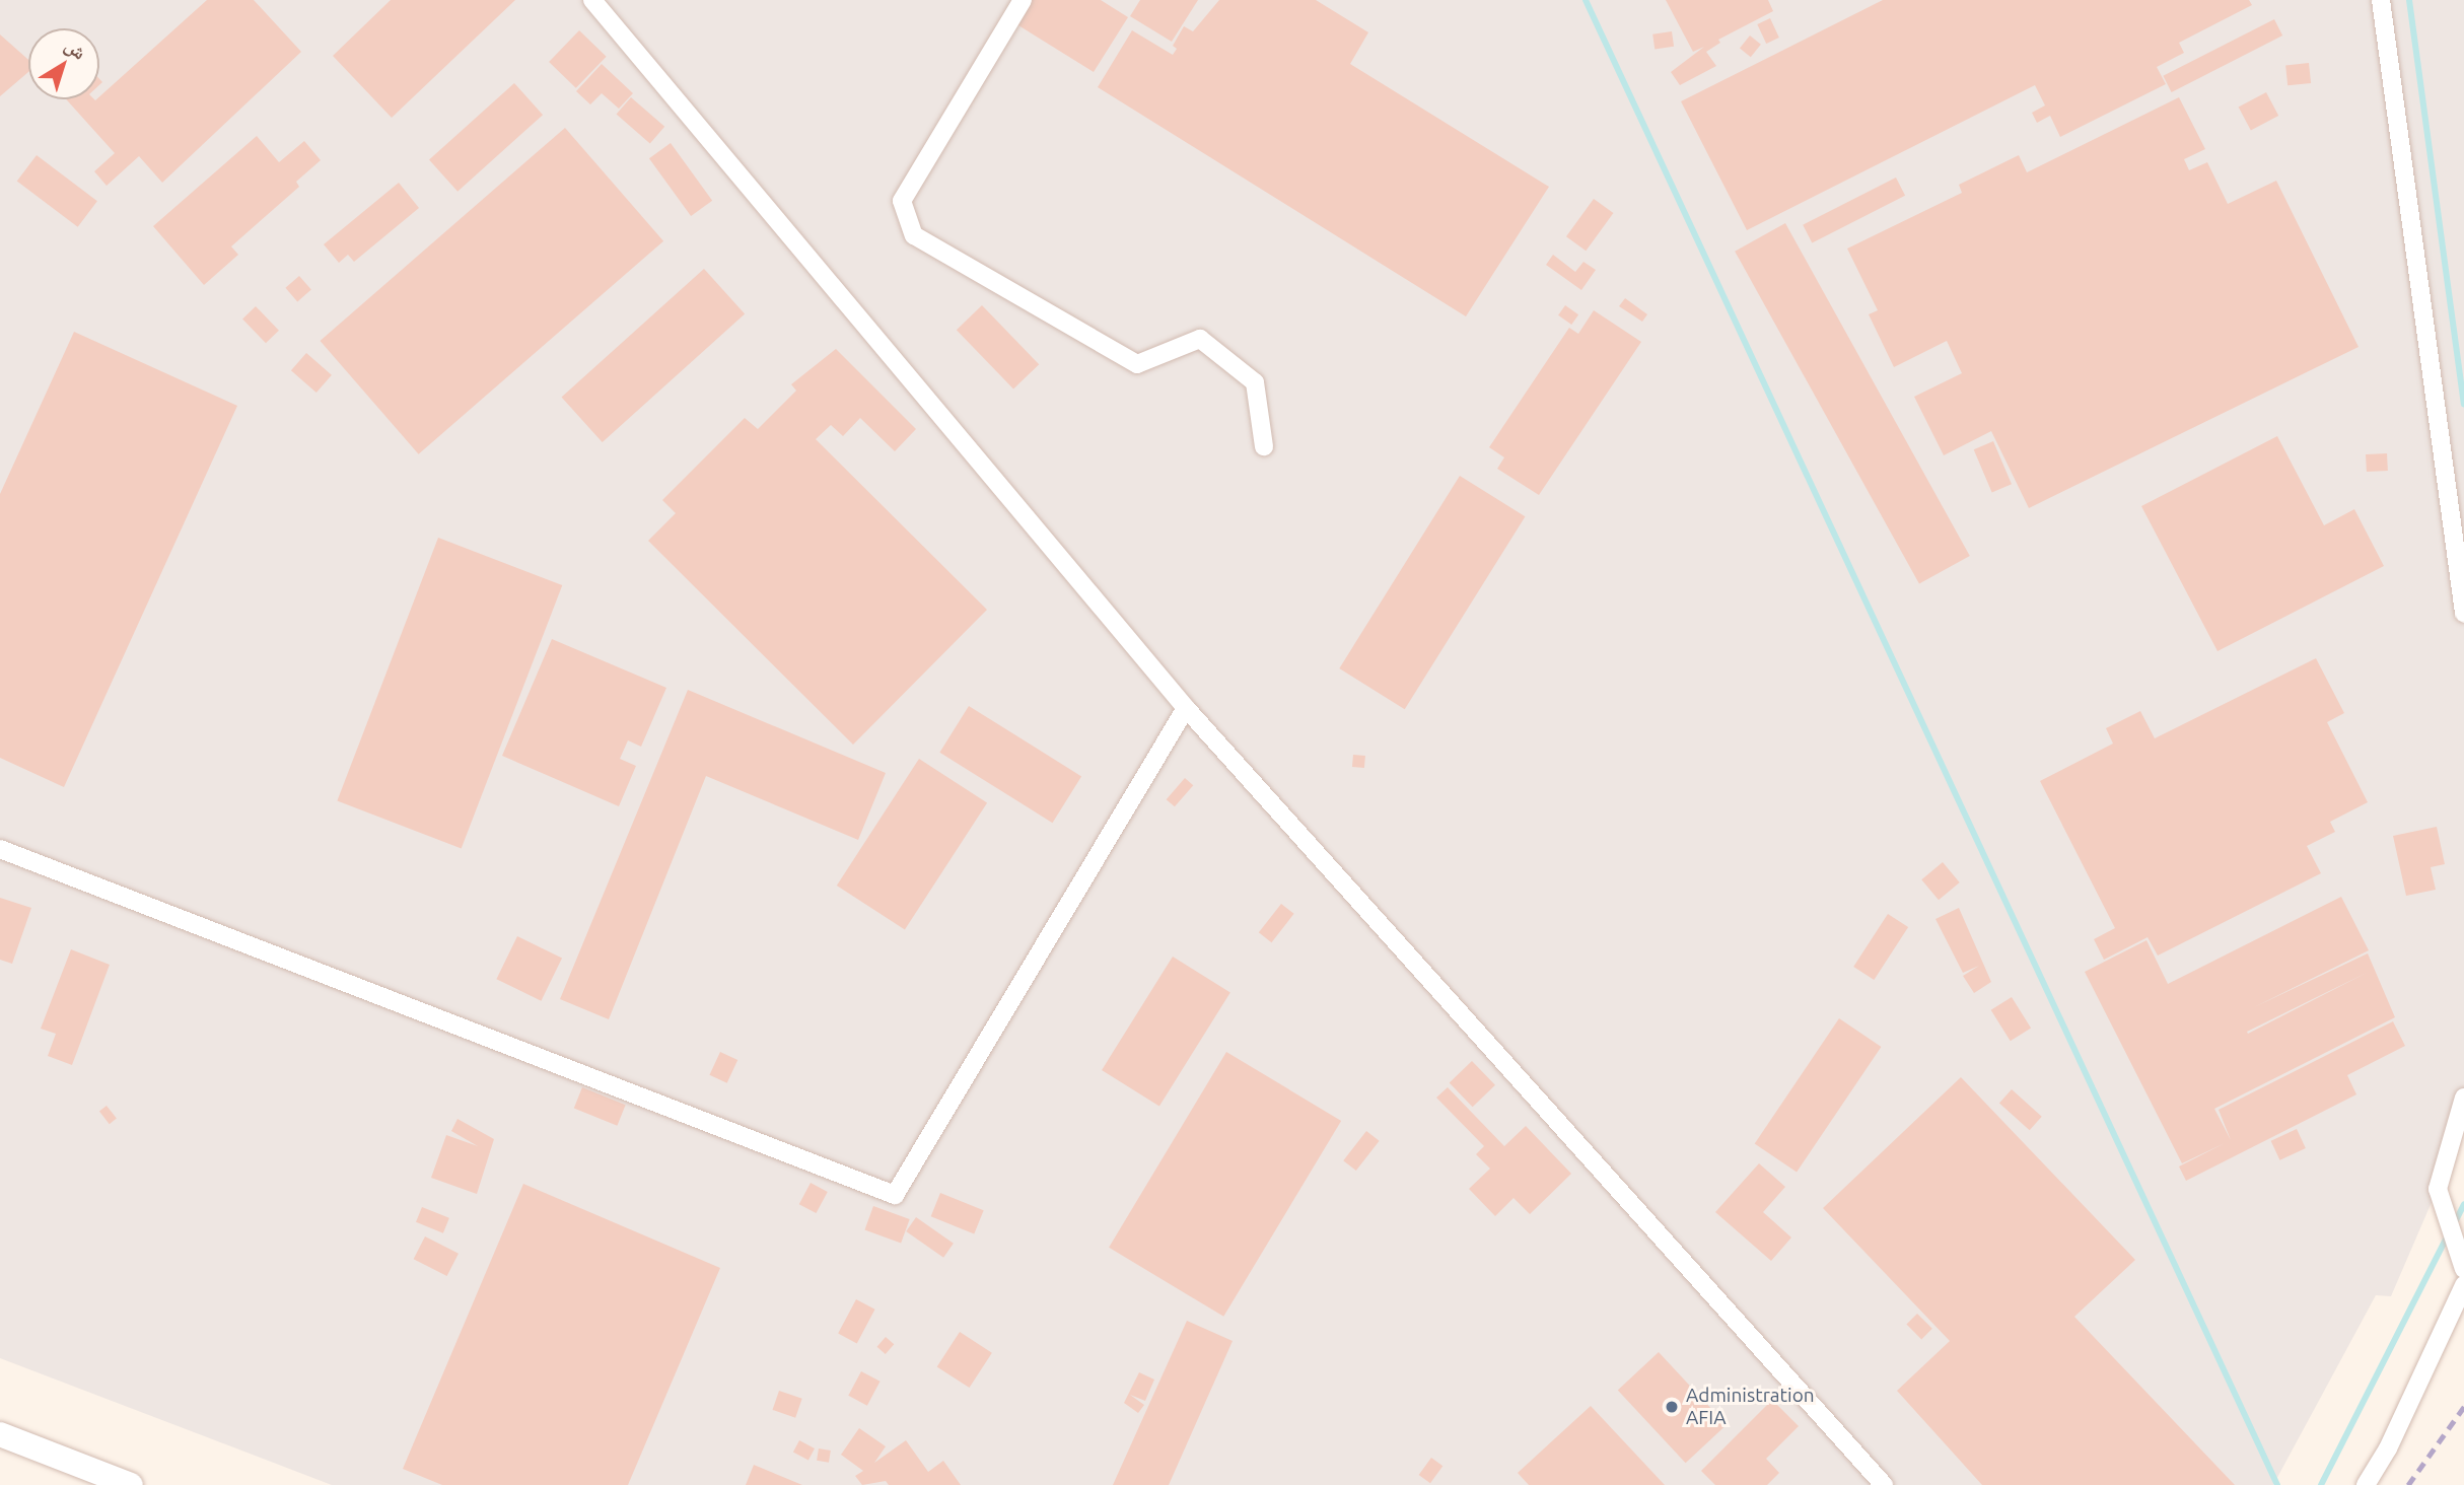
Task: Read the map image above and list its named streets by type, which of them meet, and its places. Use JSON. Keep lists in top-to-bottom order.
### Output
{
  "places": ["Administration AFIA"],
  "north": "top right"
}
